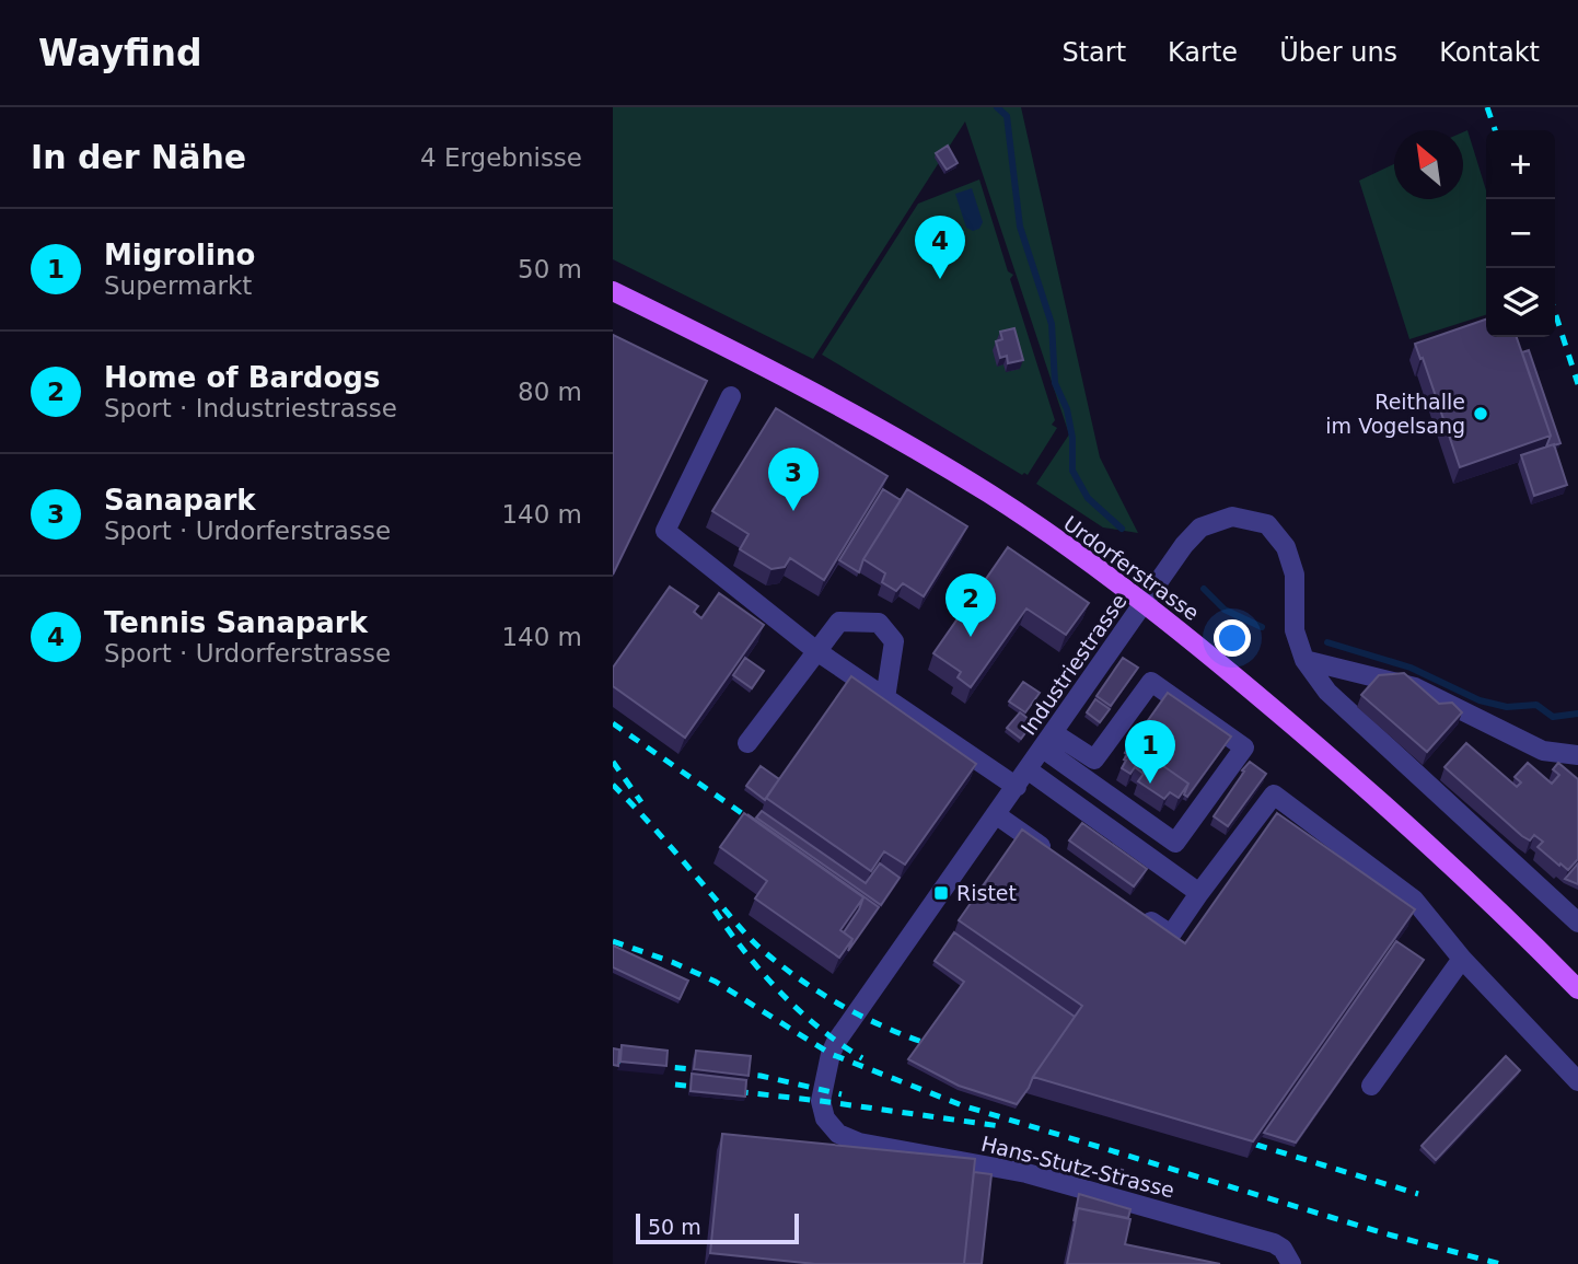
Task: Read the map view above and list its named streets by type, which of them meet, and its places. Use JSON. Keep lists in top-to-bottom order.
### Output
{
  "streets": {
    "main road": ["Urdorferstrasse"],
    "street": ["Industriestrasse", "Hans-Stutz-Strasse"]
  },
  "crossings": [
    ["Urdorferstrasse", "Industriestrasse"],
    ["Industriestrasse", "Hans-Stutz-Strasse"]
  ],
  "places": {
    "other": ["Reithalle im Vogelsang"],
    "transit": ["Ristet"]
  },
  "scale_bar": "50 m",
  "north": "top left",
  "page": {
    "header": "Wayfind",
    "nav": [
      "Start",
      "Karte",
      "Über uns",
      "Kontakt"
    ],
    "heading": ["In der Nähe", "4 Ergebnisse"],
    "map_buttons": ["+", "−"],
    "list": [
      {
        "mark": "1",
        "name": "Migrolino",
        "note": "Supermarkt",
        "value": "50 m"
      },
      {
        "mark": "2",
        "name": "Home of Bardogs",
        "note": "Sport · Industriestrasse",
        "value": "80 m"
      },
      {
        "mark": "3",
        "name": "Sanapark",
        "note": "Sport · Urdorferstrasse",
        "value": "140 m"
      },
      {
        "mark": "4",
        "name": "Tennis Sanapark",
        "note": "Sport · Urdorferstrasse",
        "value": "140 m"
      }
    ],
    "pins": [
      "4",
      "3",
      "2",
      "1"
    ],
    "scale": "50 m"
  }
}
